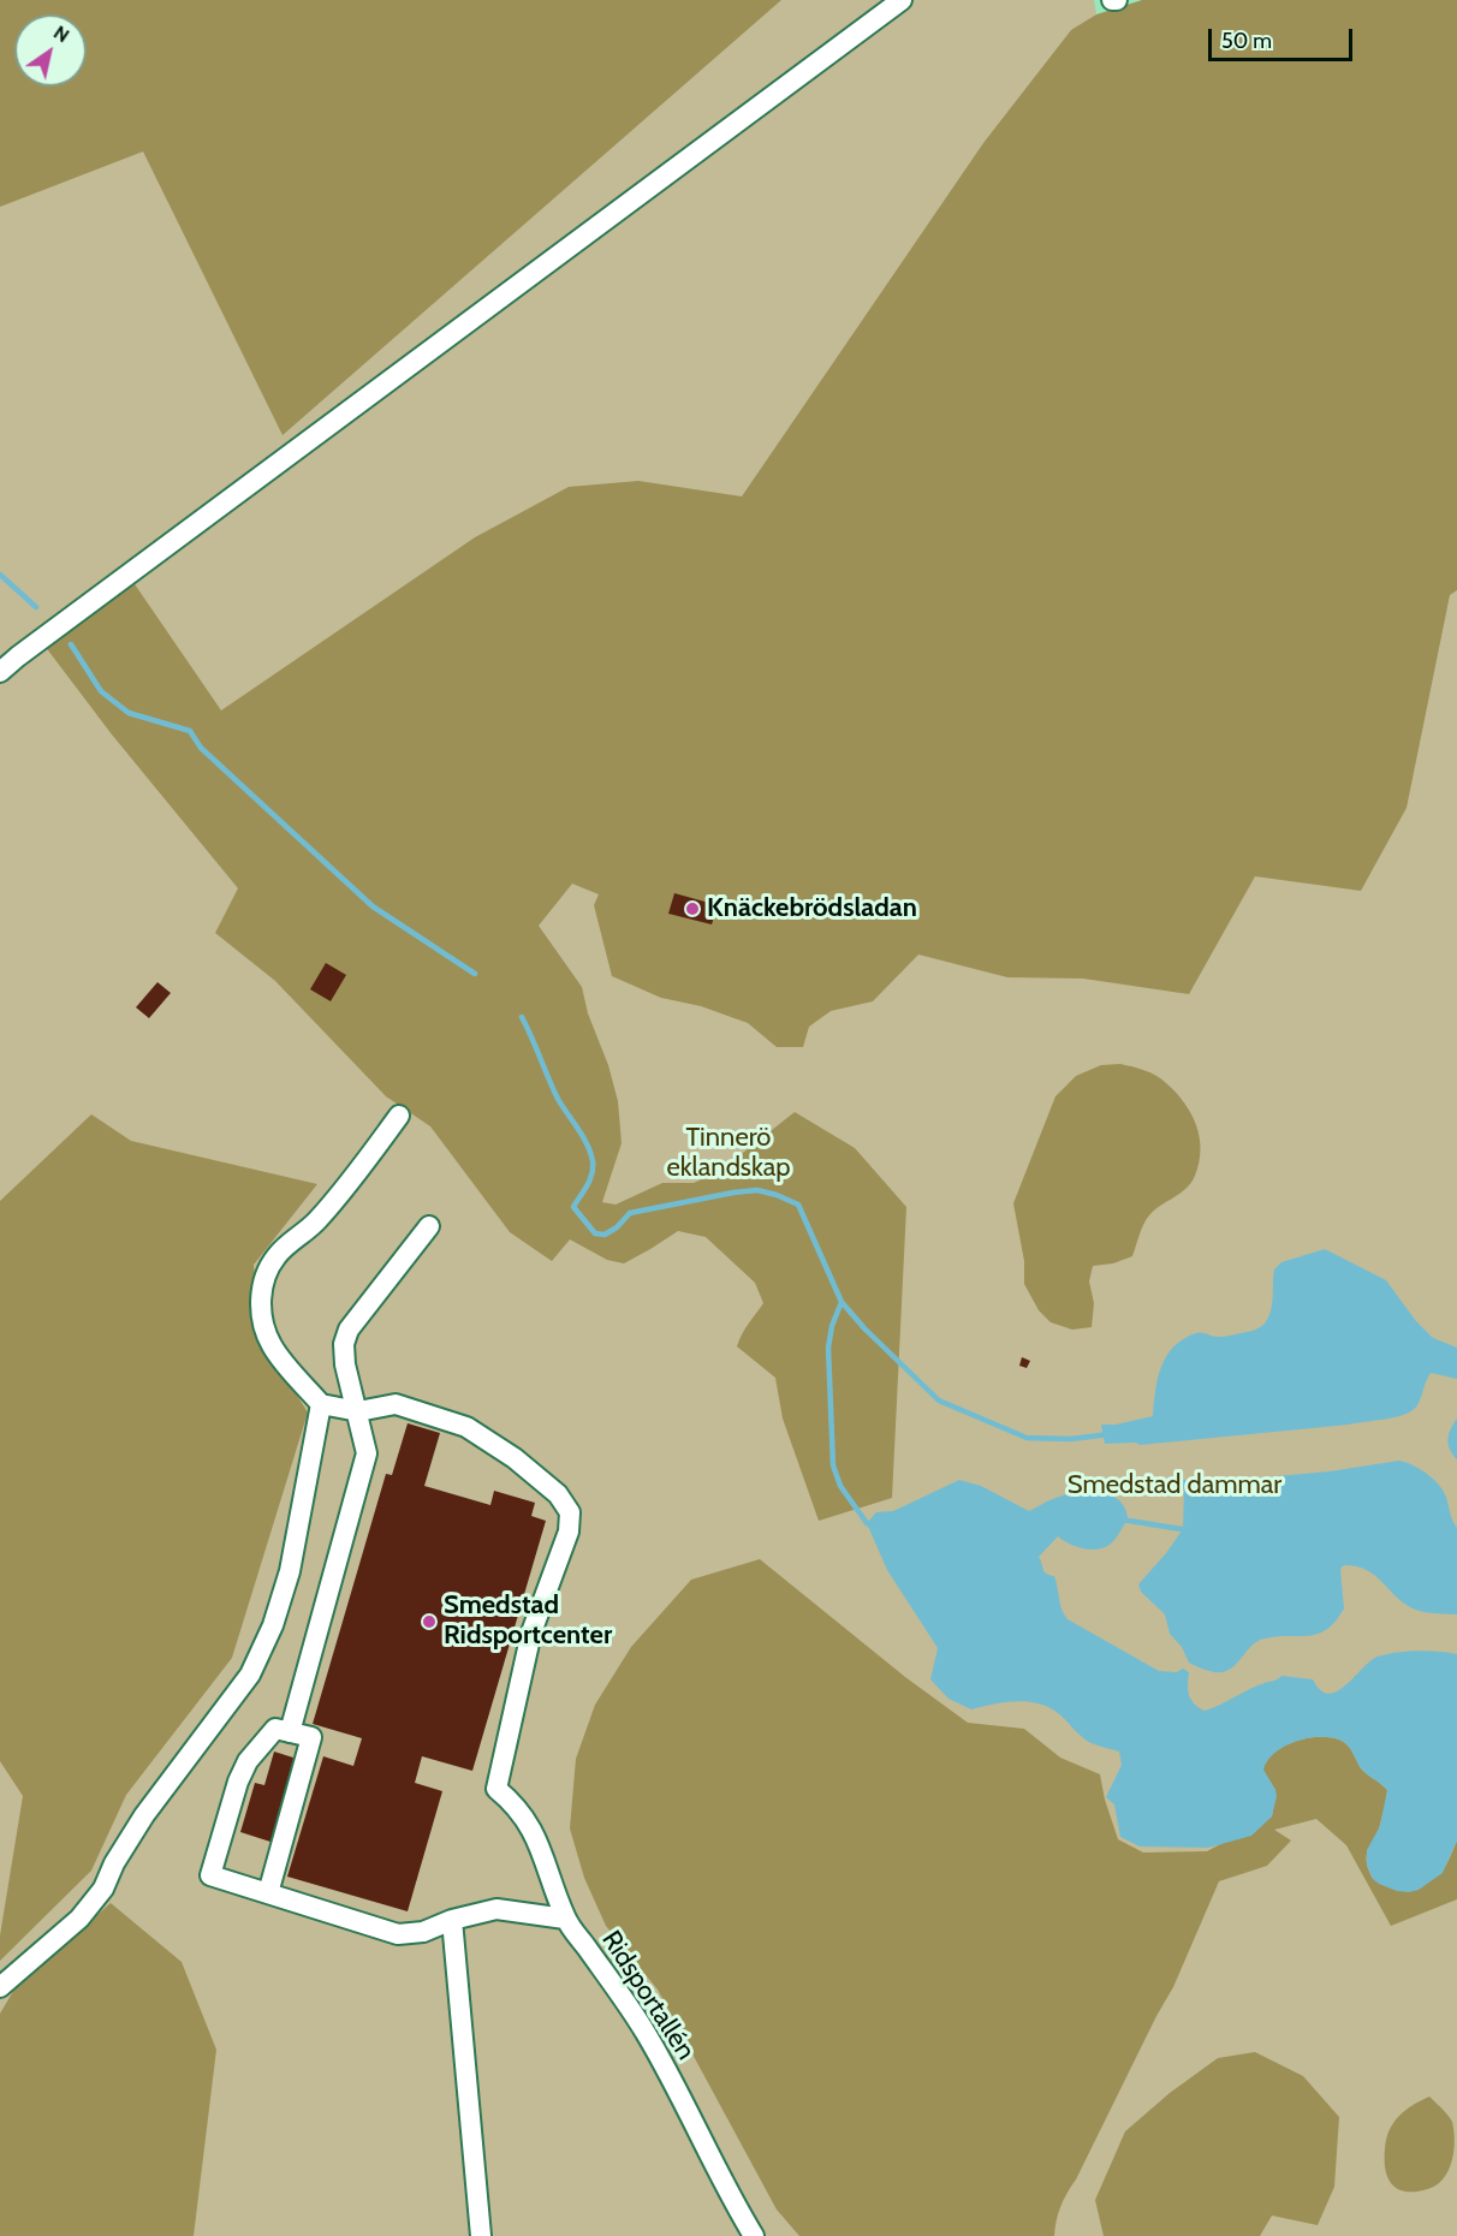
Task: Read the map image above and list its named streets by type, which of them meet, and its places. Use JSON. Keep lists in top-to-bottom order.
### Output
{
  "streets": {
    "street": ["Ridsportallén"]
  },
  "parks": ["Tinnerö eklandskap", "Smedstad dammar"],
  "places": ["Knäckebrödsladan", "Smedstad Ridsportcenter"],
  "scale_bar": "50 m",
  "north": "top right"
}
